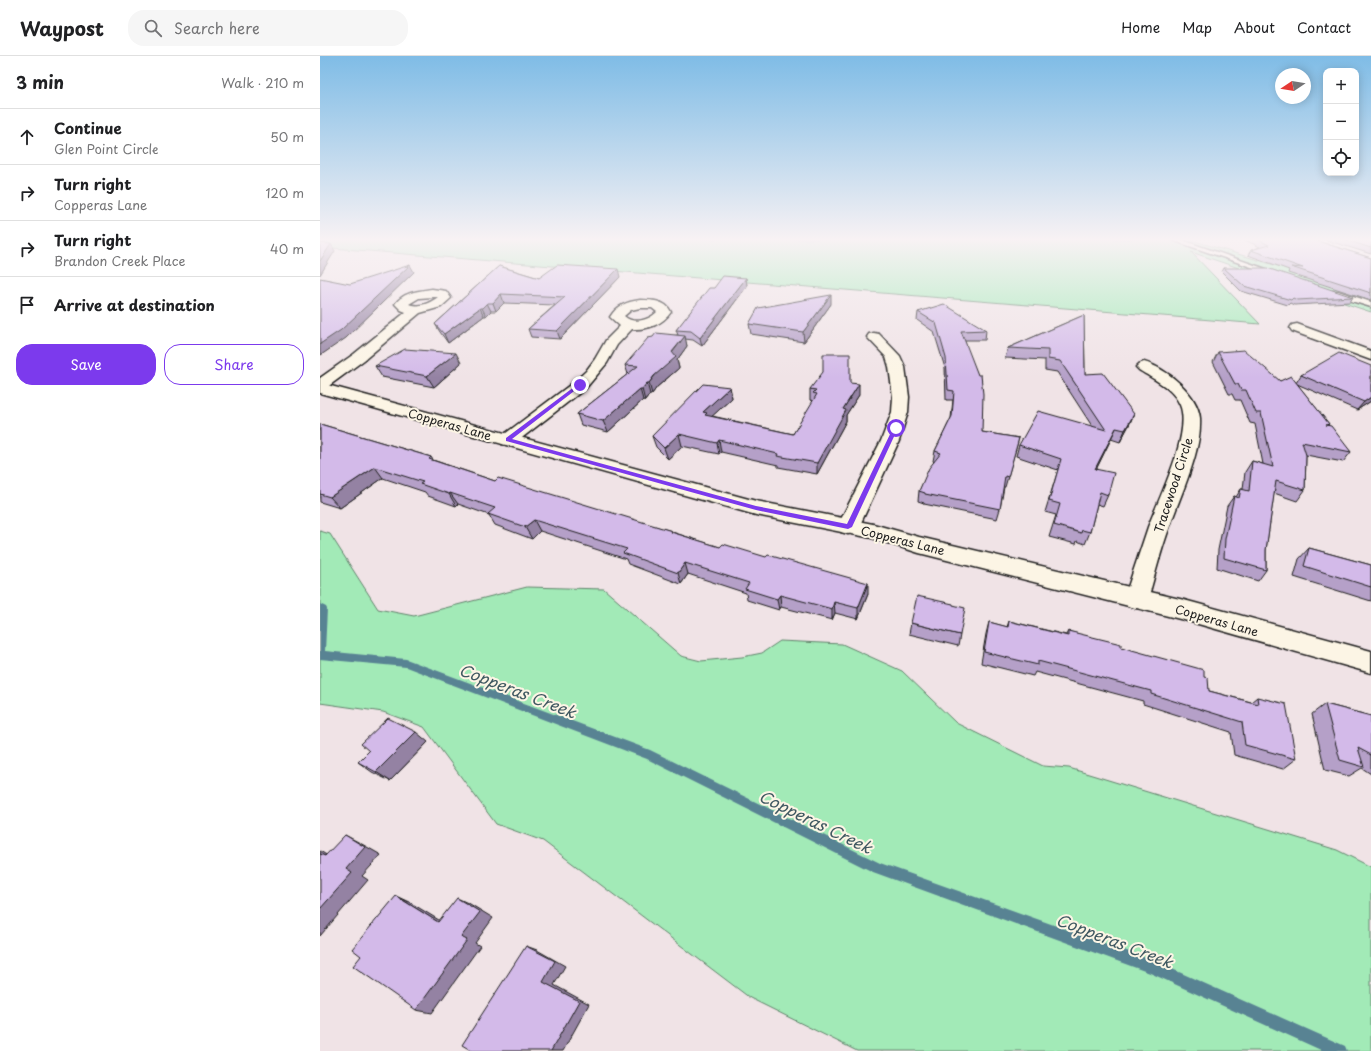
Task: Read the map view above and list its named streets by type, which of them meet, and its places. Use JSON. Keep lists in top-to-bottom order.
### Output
{
  "streets": {
    "street": ["Copperas Lane", "Tracewood Circle"]
  },
  "crossings": [
    ["Copperas Lane", "Tracewood Circle"]
  ],
  "water": ["Copperas Creek"],
  "north": "left",
  "page": {
    "header": "Waypost",
    "search": "Search here",
    "nav": [
      "Home",
      "Map",
      "About",
      "Contact"
    ],
    "heading": ["3 min", "Walk · 210 m"],
    "map_buttons": ["+", "−"],
    "list": [
      ["Continue", "Glen Point Circle", "50 m"],
      ["Turn right", "Copperas Lane", "120 m"],
      ["Turn right", "Brandon Creek Place", "40 m"],
      "Arrive at destination"
    ],
    "buttons": ["Save", "Share"]
  }
}
